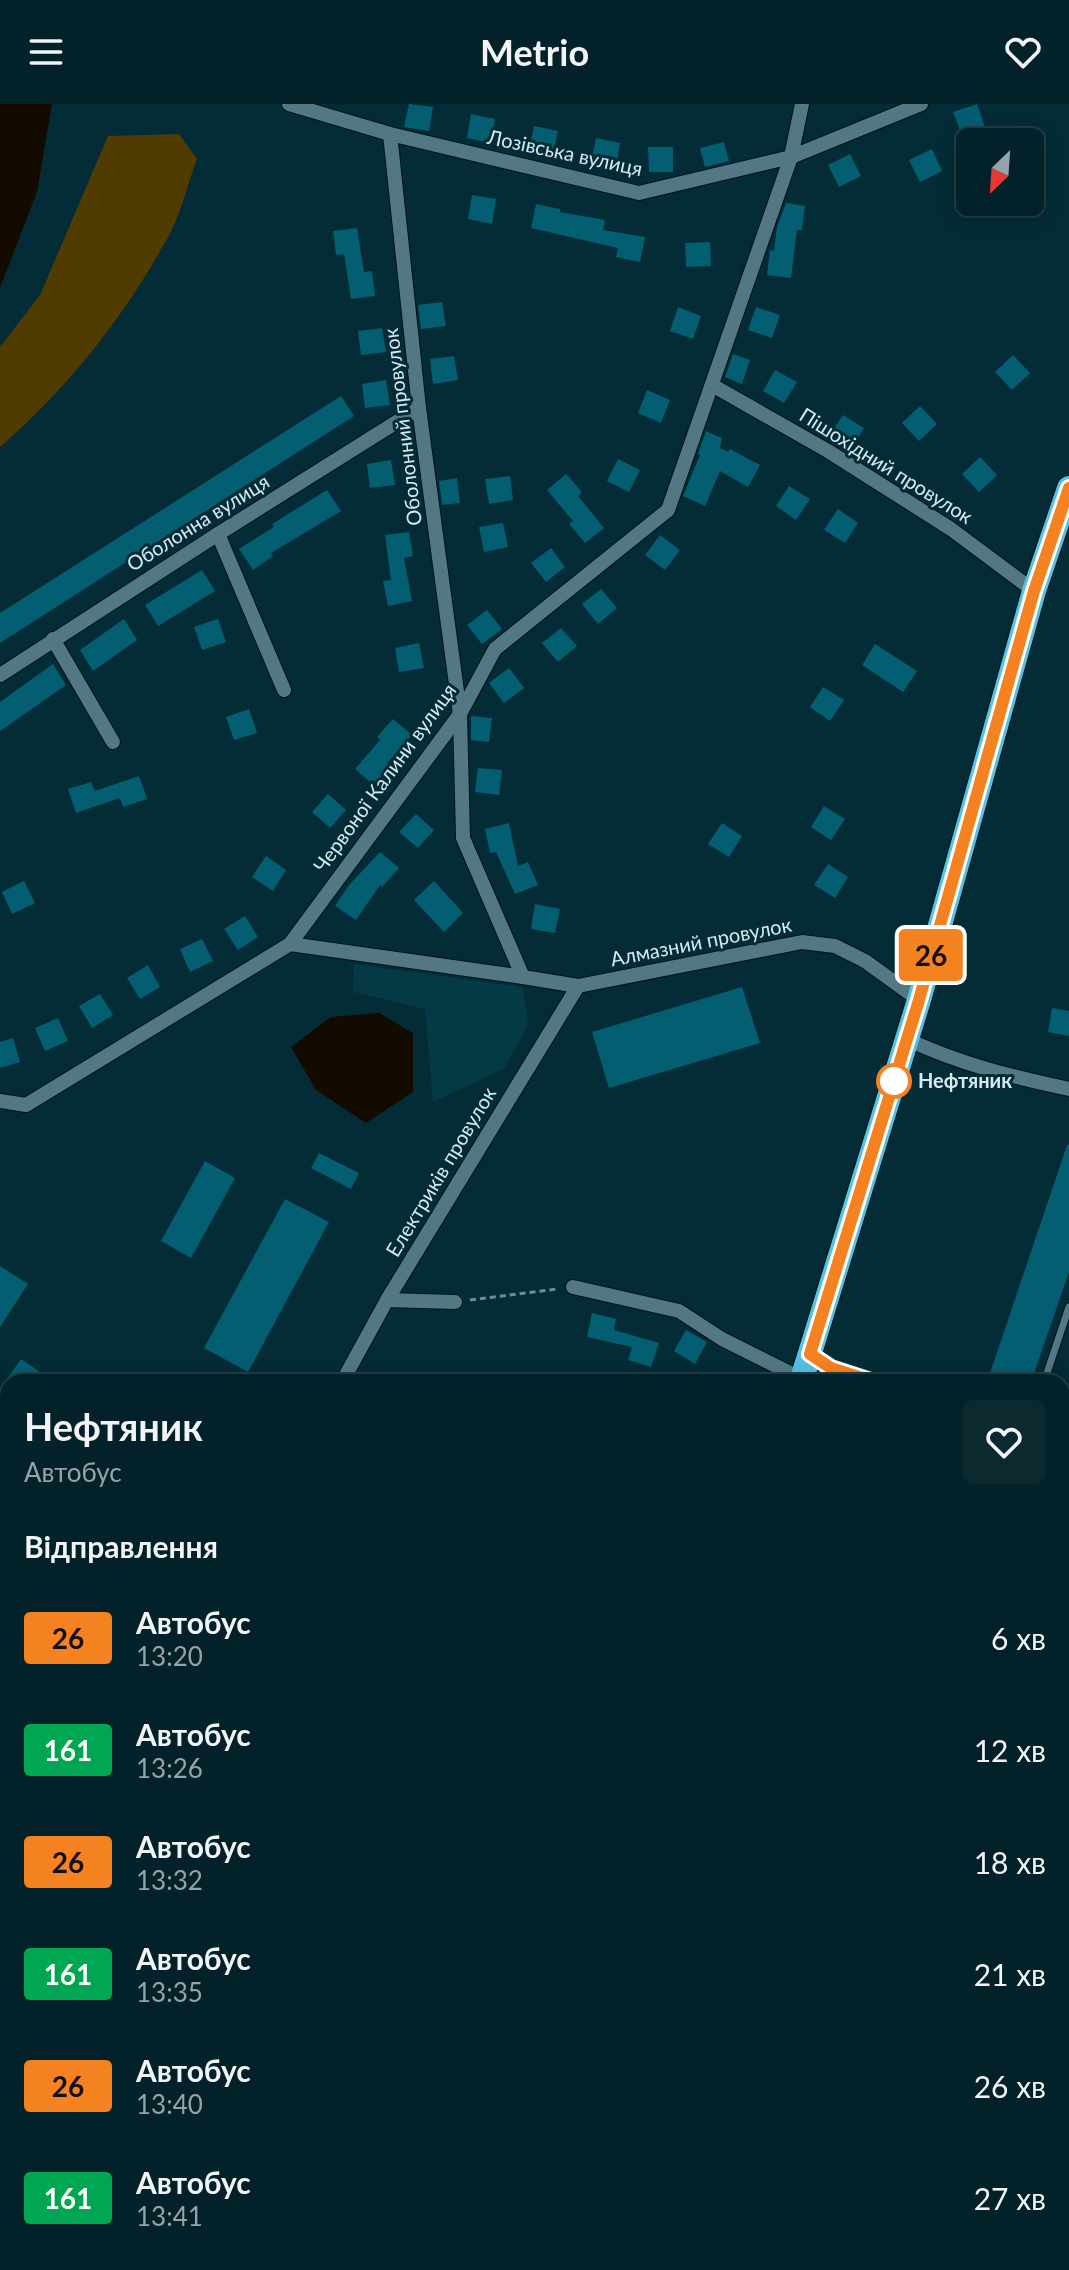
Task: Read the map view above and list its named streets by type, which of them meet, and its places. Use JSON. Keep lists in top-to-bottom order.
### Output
{
  "streets": {
    "street": [
      "Лозівська вулиця",
      "Оболонний провулок",
      "Пішохідний провулок",
      "Оболонна вулиця",
      "Червоної Калини вулиця",
      "Алмазний провулок",
      "Електриків провулок"
    ]
  },
  "crossings": [
    ["Лозівська вулиця", "Оболонний провулок"],
    ["Лозівська вулиця", "Червоної Калини вулиця"],
    ["Оболонний провулок", "Оболонна вулиця"],
    ["Оболонний провулок", "Червоної Калини вулиця"],
    ["Пішохідний провулок", "Червоної Калини вулиця"],
    ["Червоної Калини вулиця", "Алмазний провулок"],
    ["Алмазний провулок", "Електриків провулок"]
  ],
  "places": ["Нефтяник"],
  "lines": ["bus line 26"],
  "north": "bottom left",
  "page": {
    "header": "Metrio",
    "on_map": "26",
    "heading": [
      ["Нефтяник", "Автобус"],
      "Відправлення"
    ],
    "list": [
      {
        "mark": "26",
        "name": "Автобус",
        "note": "13:20",
        "value": "6 хв"
      },
      {
        "mark": "161",
        "name": "Автобус",
        "note": "13:26",
        "value": "12 хв"
      },
      {
        "mark": "26",
        "name": "Автобус",
        "note": "13:32",
        "value": "18 хв"
      },
      {
        "mark": "161",
        "name": "Автобус",
        "note": "13:35",
        "value": "21 хв"
      },
      {
        "mark": "26",
        "name": "Автобус",
        "note": "13:40",
        "value": "26 хв"
      },
      {
        "mark": "161",
        "name": "Автобус",
        "note": "13:41",
        "value": "27 хв"
      }
    ]
  }
}
